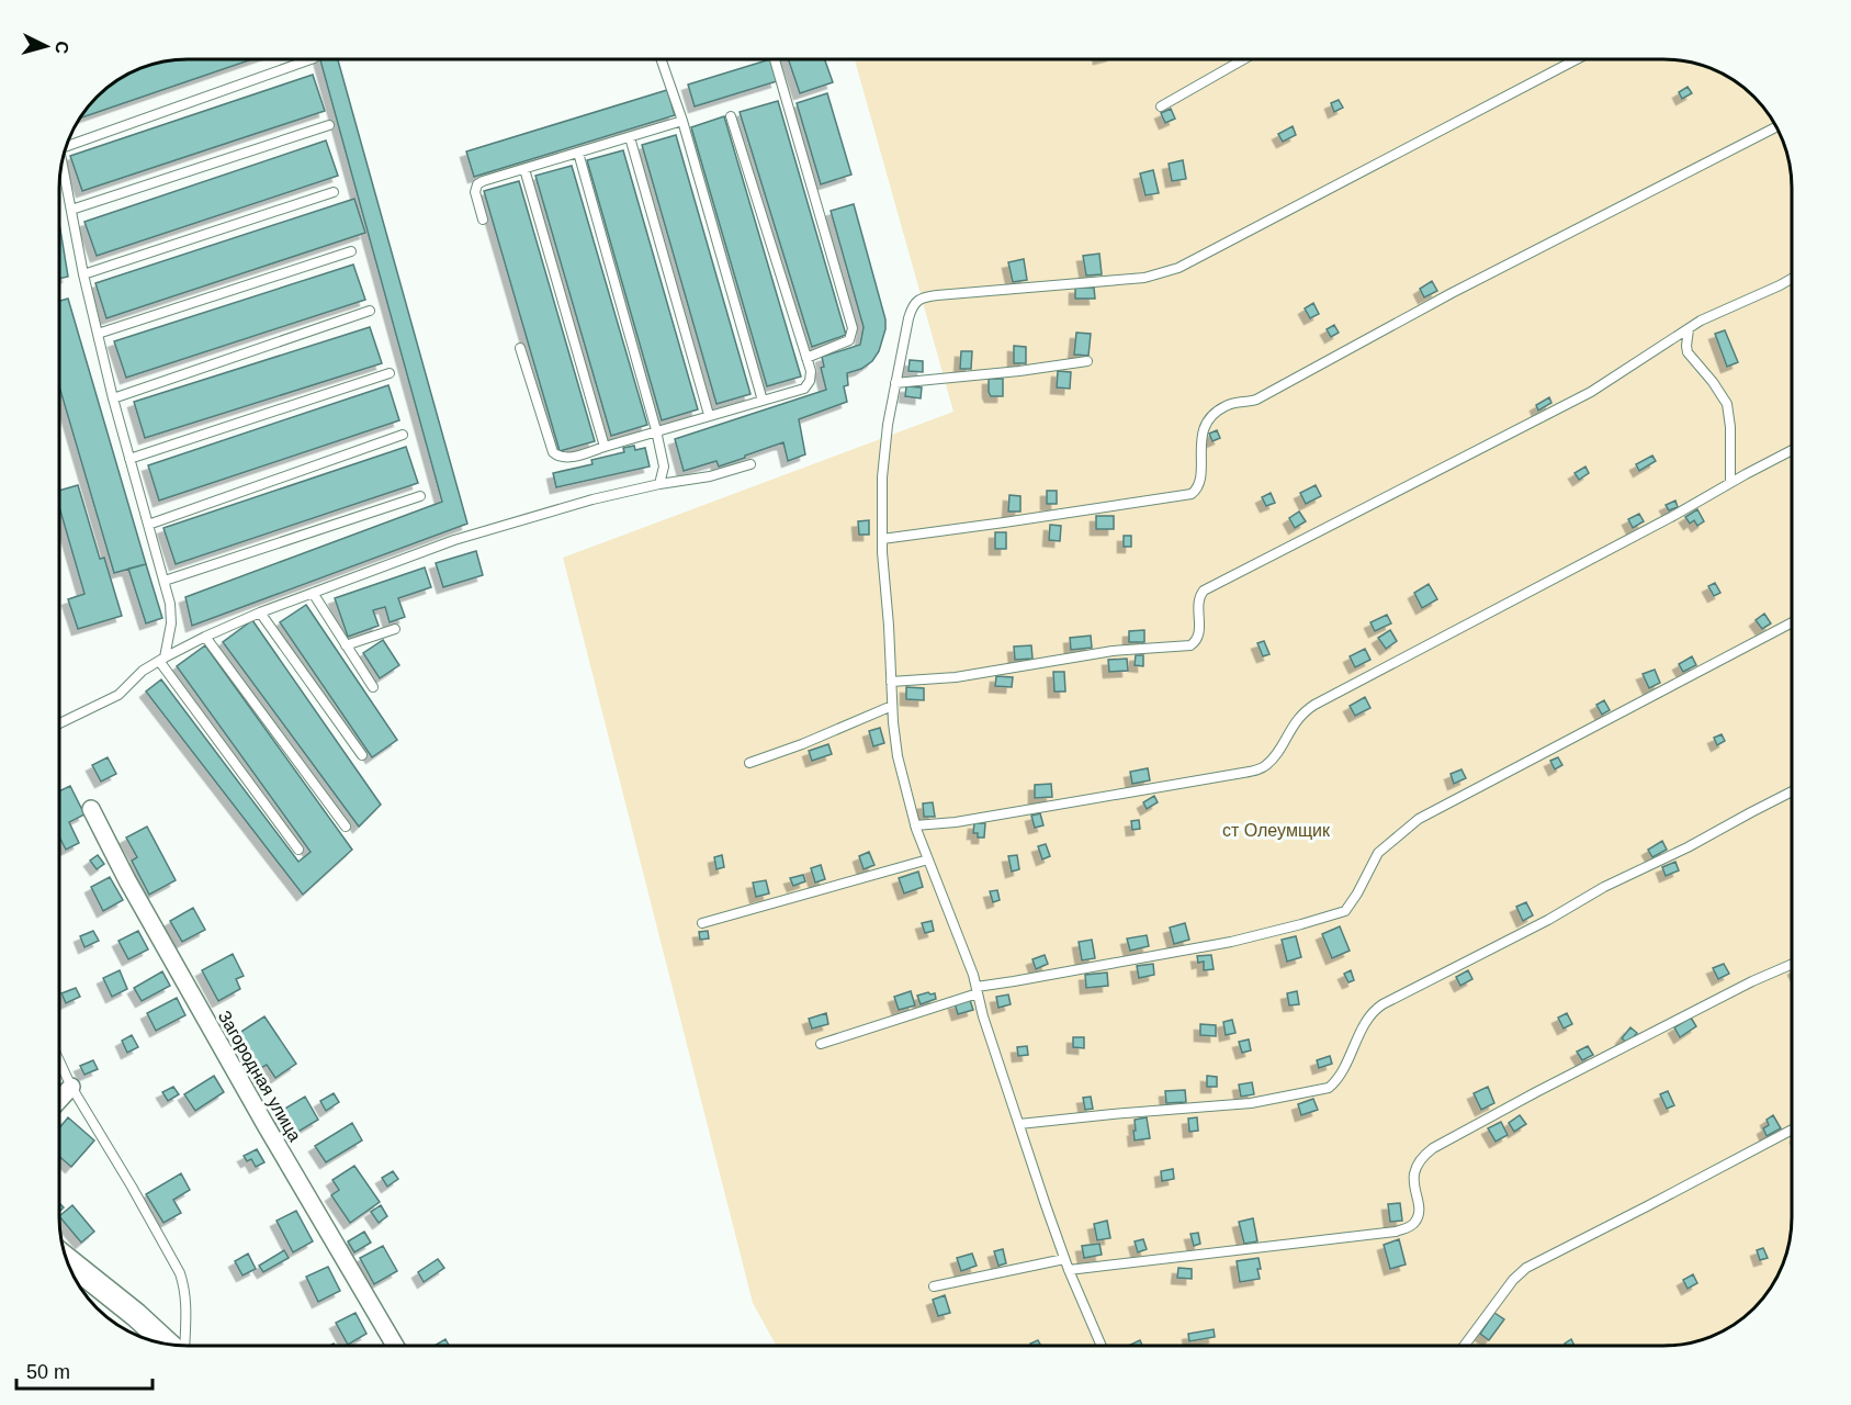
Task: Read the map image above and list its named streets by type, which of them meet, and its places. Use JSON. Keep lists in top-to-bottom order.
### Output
{
  "streets": {
    "street": ["Загородная улица"]
  },
  "parks": ["ст Олеумщик"],
  "scale_bar": "50 m",
  "north": "right"
}
